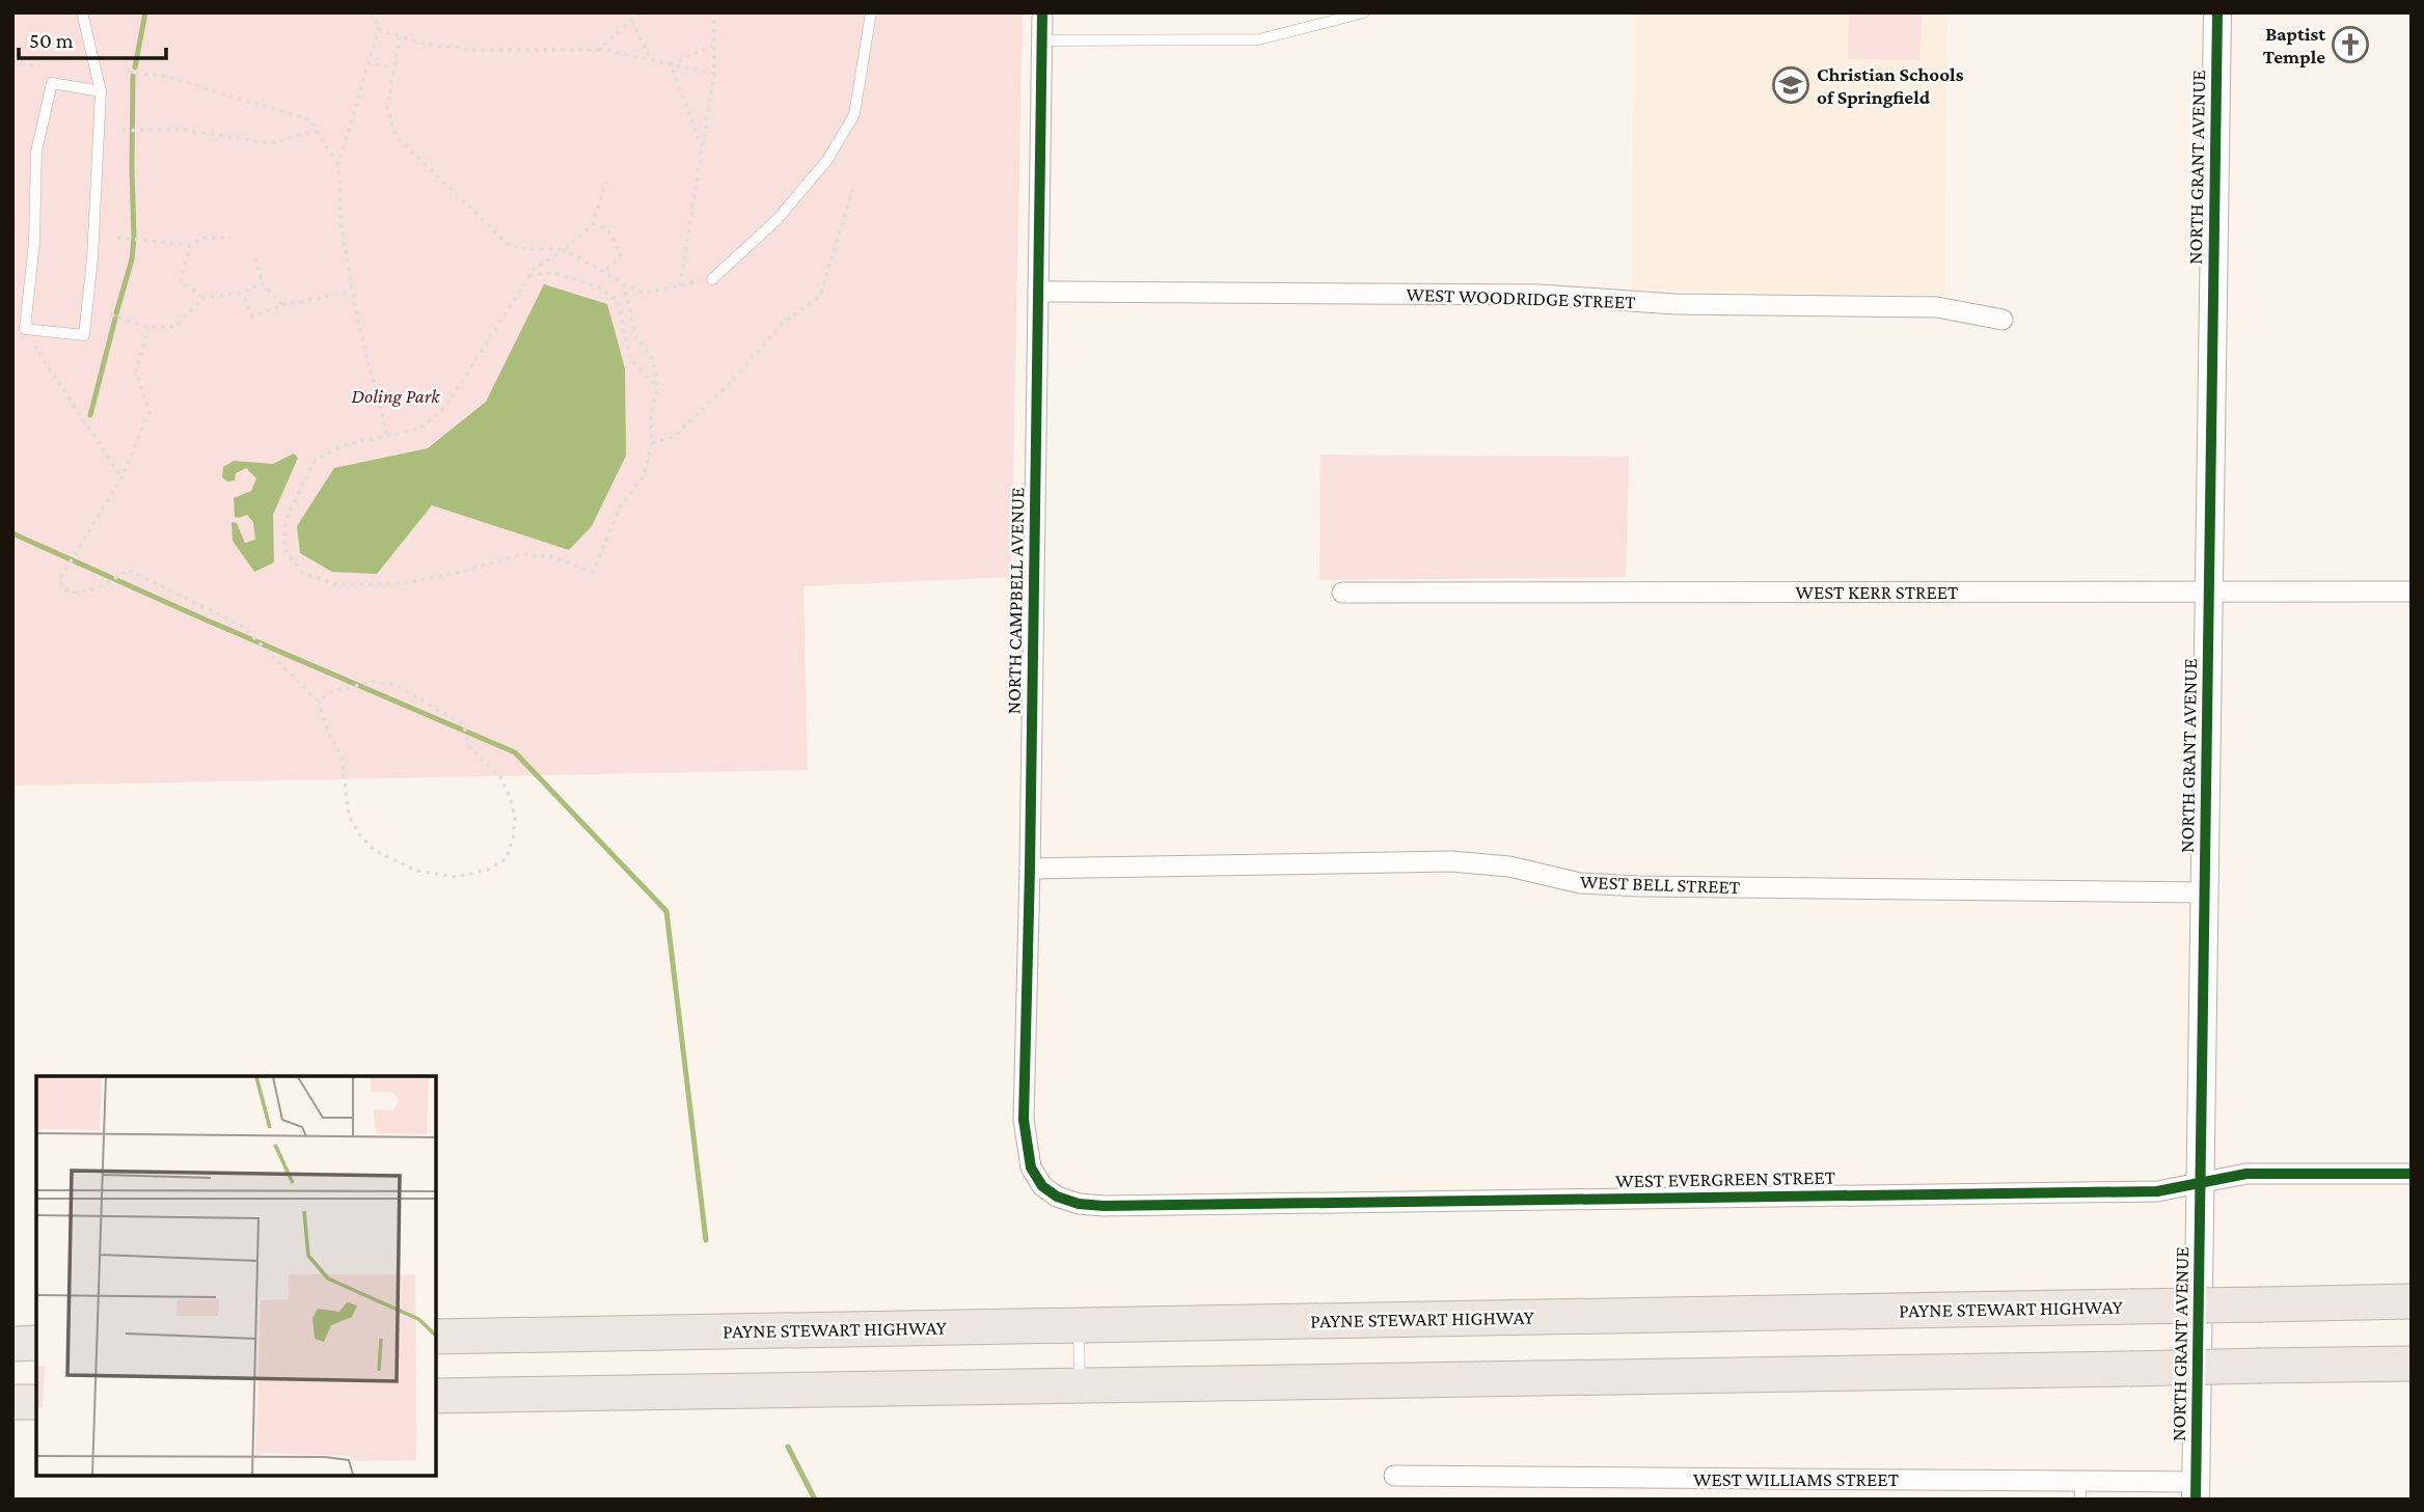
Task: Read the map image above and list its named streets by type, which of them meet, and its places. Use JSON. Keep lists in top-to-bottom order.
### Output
{
  "streets": {
    "highway": ["PAYNE STEWART HIGHWAY"],
    "main road": ["NORTH GRANT AVENUE"],
    "street": [
      "WEST WOODRIDGE STREET",
      "WEST KERR STREET",
      "NORTH CAMPBELL AVENUE",
      "WEST BELL STREET",
      "WEST EVERGREEN STREET",
      "WEST WILLIAMS STREET"
    ]
  },
  "crossings": [
    ["NORTH GRANT AVENUE", "WEST KERR STREET"],
    ["NORTH GRANT AVENUE", "WEST BELL STREET"],
    ["NORTH GRANT AVENUE", "WEST EVERGREEN STREET"],
    ["NORTH GRANT AVENUE", "WEST WILLIAMS STREET"],
    ["WEST WOODRIDGE STREET", "NORTH CAMPBELL AVENUE"],
    ["NORTH CAMPBELL AVENUE", "WEST BELL STREET"],
    ["NORTH CAMPBELL AVENUE", "WEST EVERGREEN STREET"]
  ],
  "parks": ["Doling Park"],
  "places": {
    "church": ["Baptist Temple"],
    "school or university": ["Christian Schools of Springfield"]
  },
  "scale_bar": "50 m"
}
